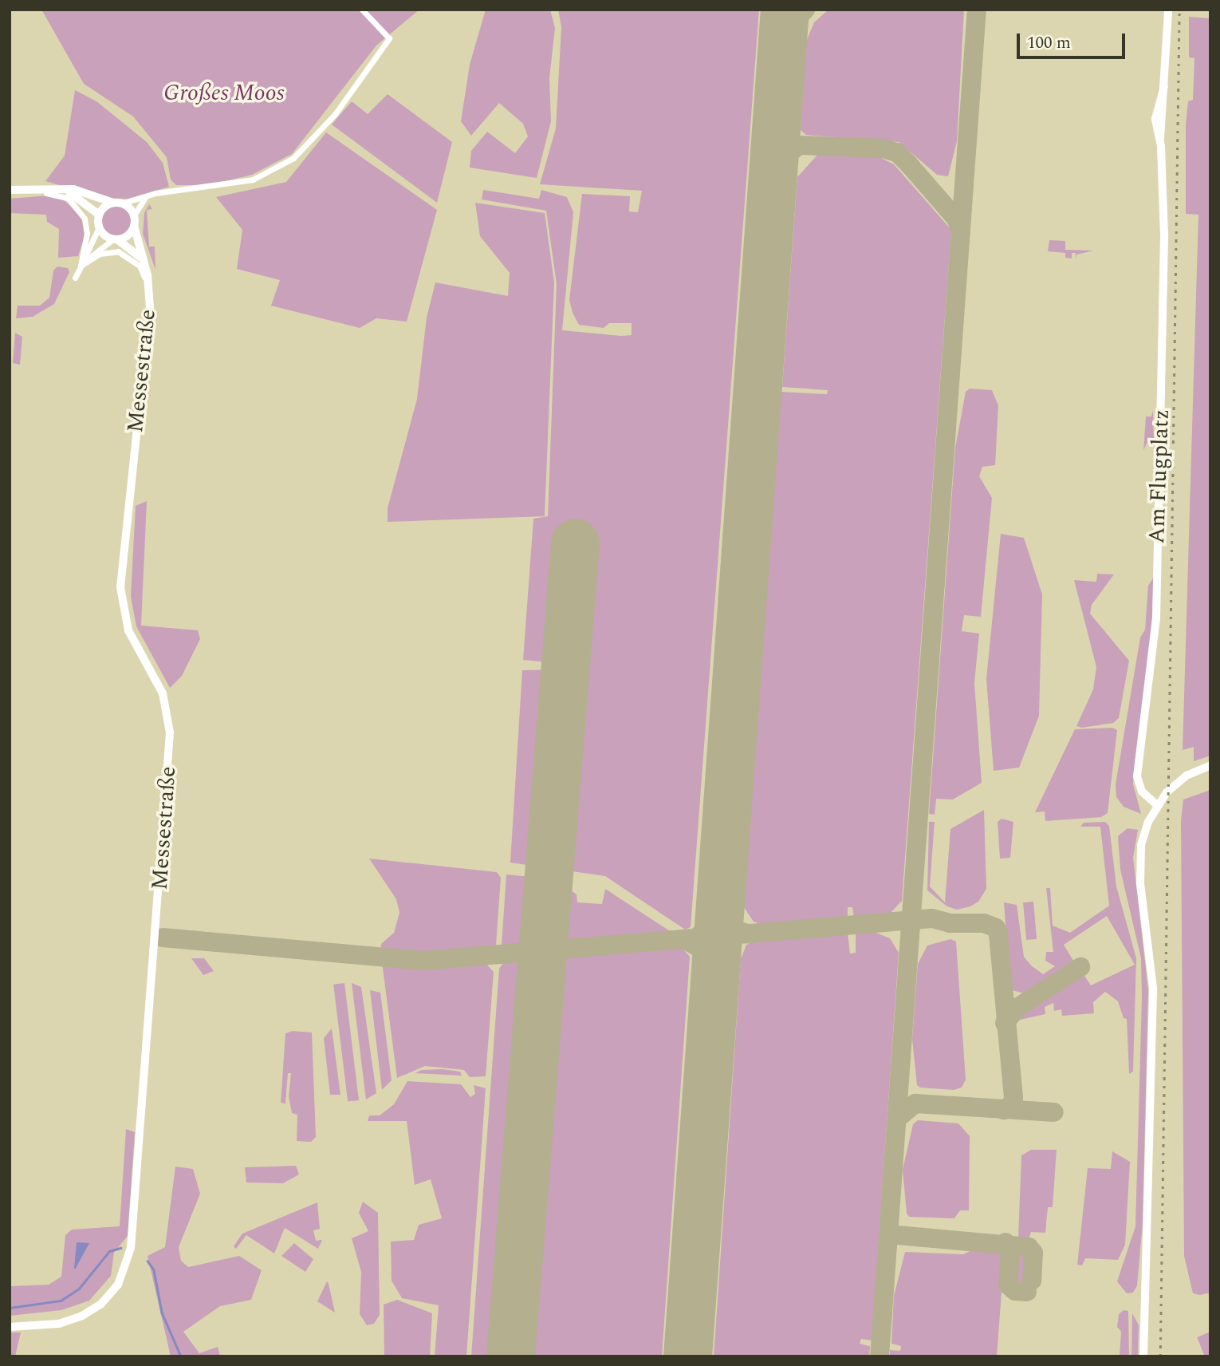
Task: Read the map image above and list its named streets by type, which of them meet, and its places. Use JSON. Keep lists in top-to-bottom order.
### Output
{
  "streets": {
    "street": ["Messestraße", "Am Flugplatz"]
  },
  "parks": ["Großes Moos"],
  "scale_bar": "100 m"
}
